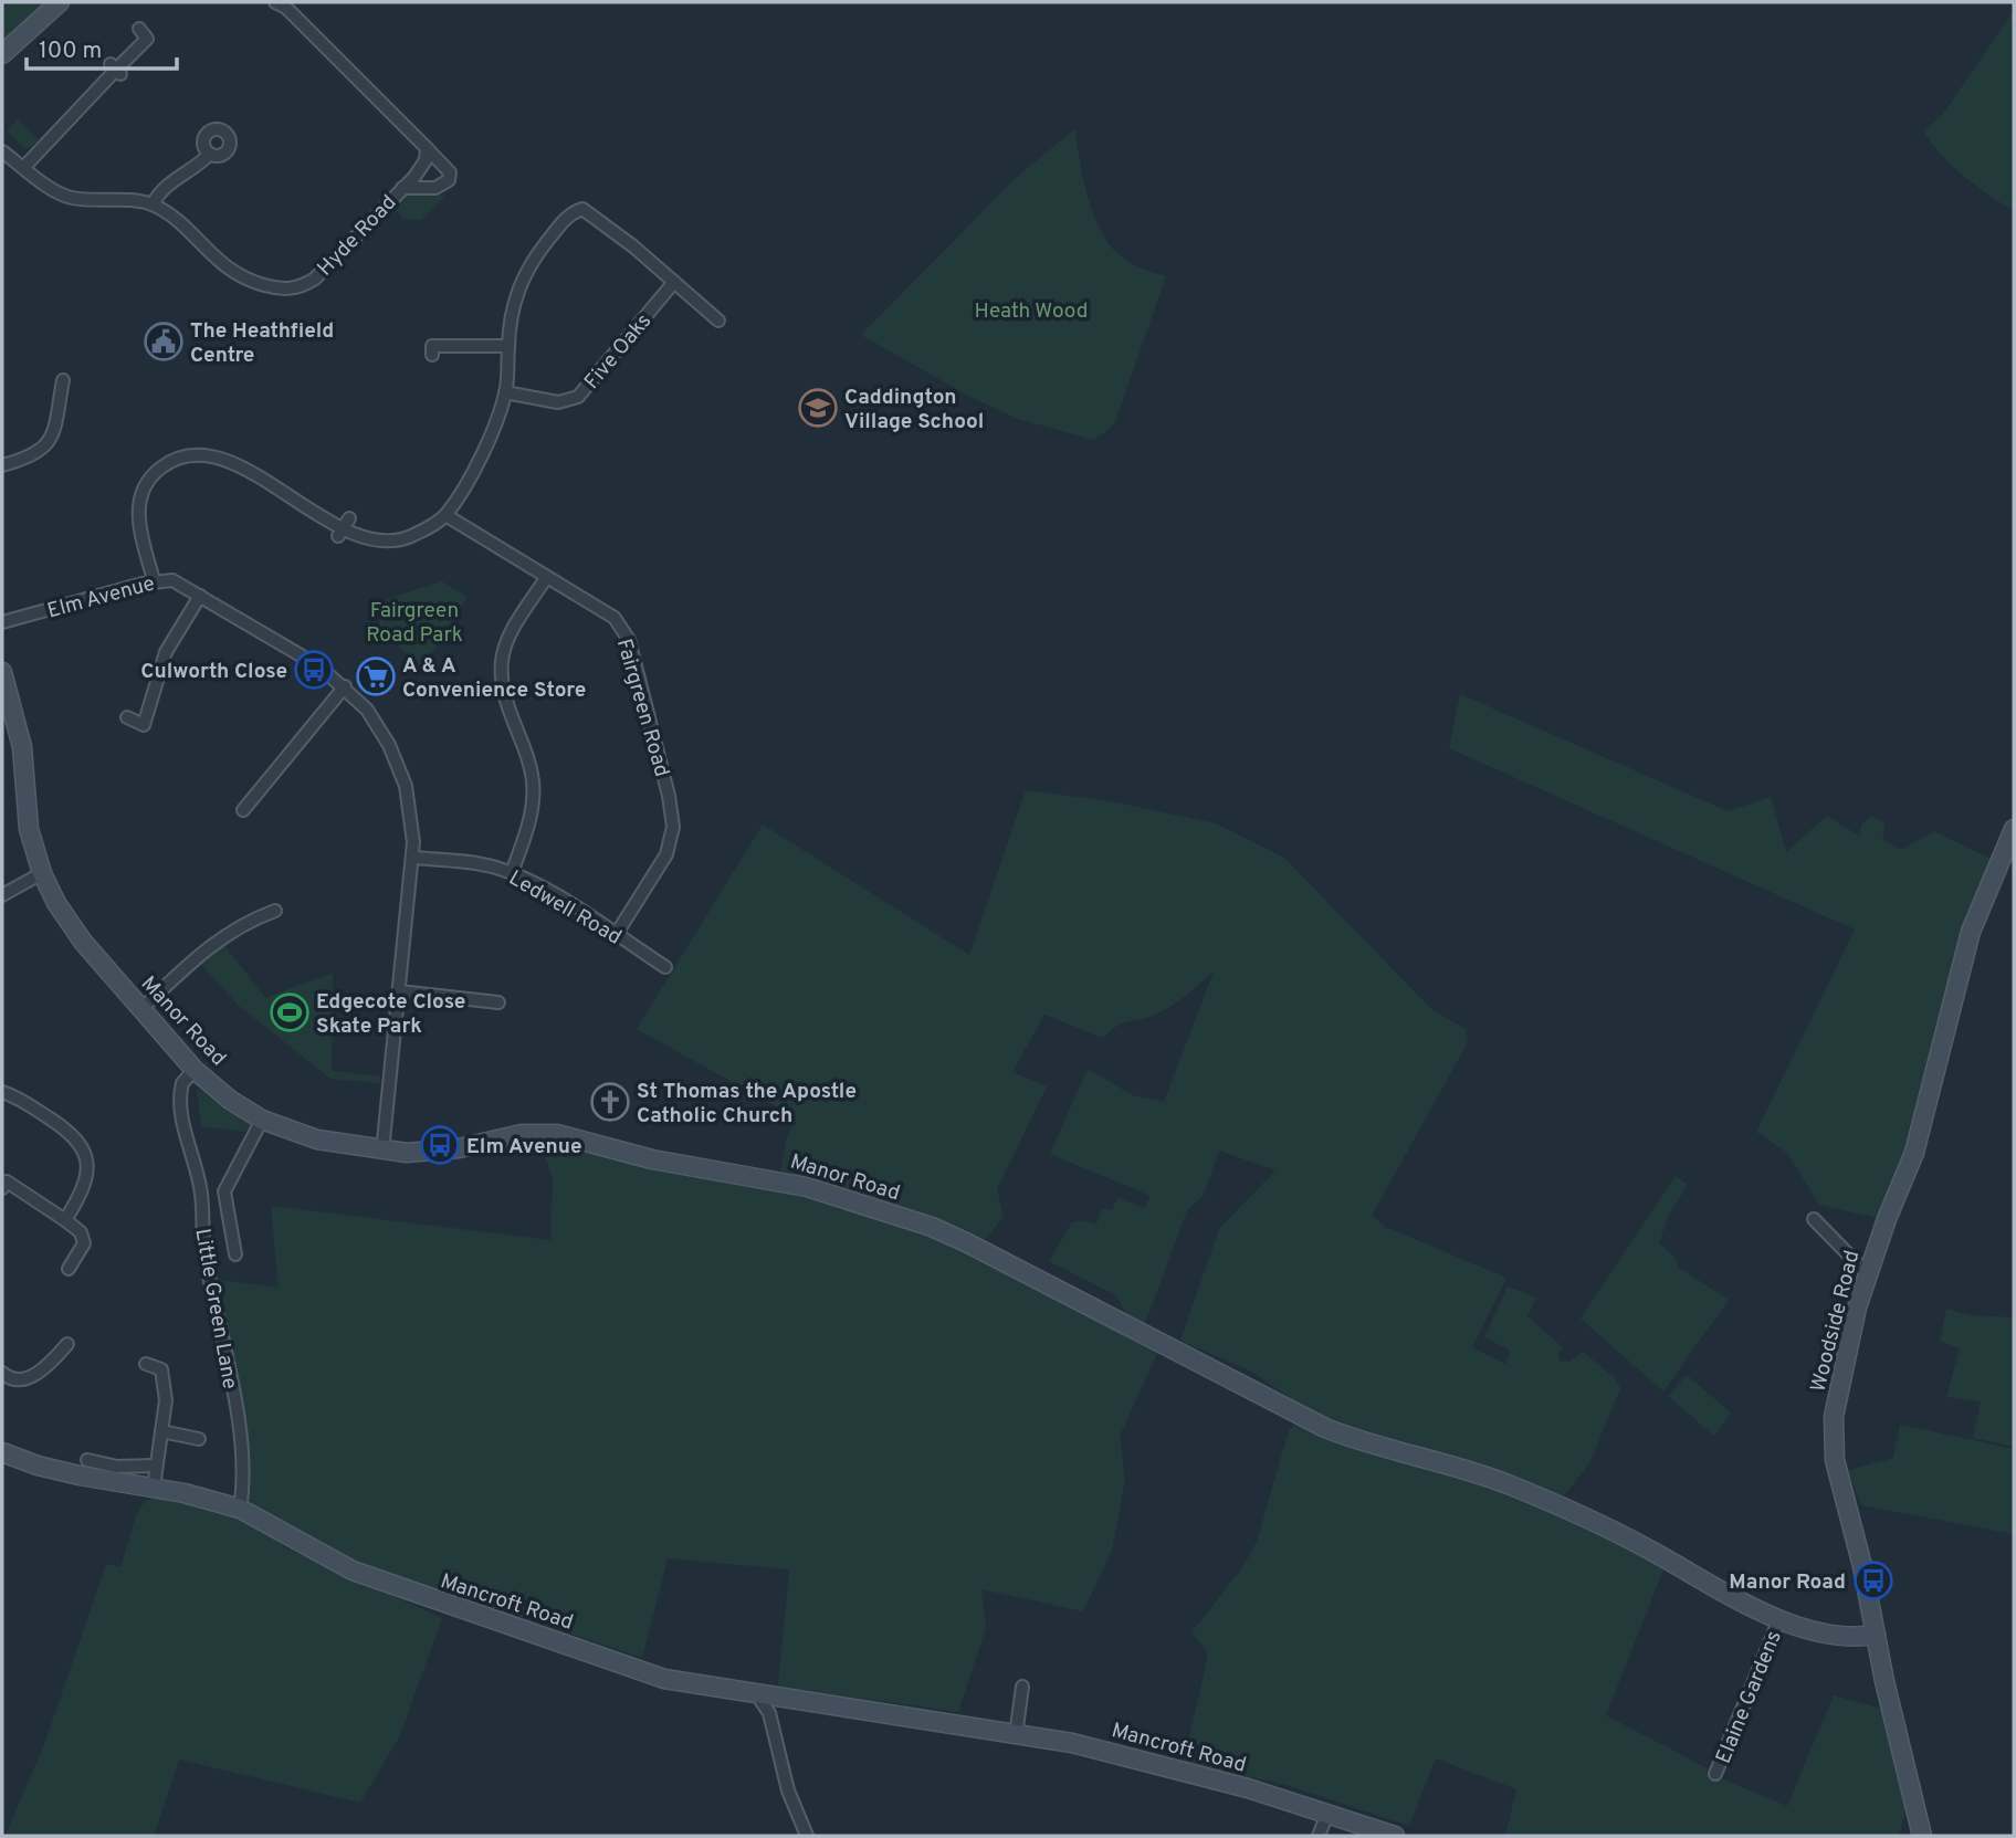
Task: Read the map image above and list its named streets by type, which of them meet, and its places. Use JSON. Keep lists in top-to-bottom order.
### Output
{
  "streets": {
    "street": [
      "Hyde Road",
      "Five Oaks",
      "Elm Avenue",
      "Fairgreen Road",
      "Ledwell Road",
      "Manor Road",
      "Little Green Lane",
      "Woodside Road",
      "Mancroft Road",
      "Elaine Gardens"
    ]
  },
  "crossings": [
    ["Elm Avenue", "Ledwell Road"],
    ["Elm Avenue", "Manor Road"],
    ["Fairgreen Road", "Ledwell Road"],
    ["Manor Road", "Little Green Lane"],
    ["Manor Road", "Woodside Road"],
    ["Manor Road", "Elaine Gardens"],
    ["Little Green Lane", "Mancroft Road"]
  ],
  "parks": ["Heath Wood", "Fairgreen Road Park"],
  "places": {
    "public building": ["The Heathfield Centre"],
    "school or university": ["Caddington Village School"],
    "bus stop": ["Culworth Close", "Elm Avenue", "Manor Road"],
    "supermarket": ["A & A Convenience Store"],
    "sports": ["Edgecote Close Skate Park"],
    "church": ["St Thomas the Apostle Catholic Church"]
  },
  "scale_bar": "100 m"
}
